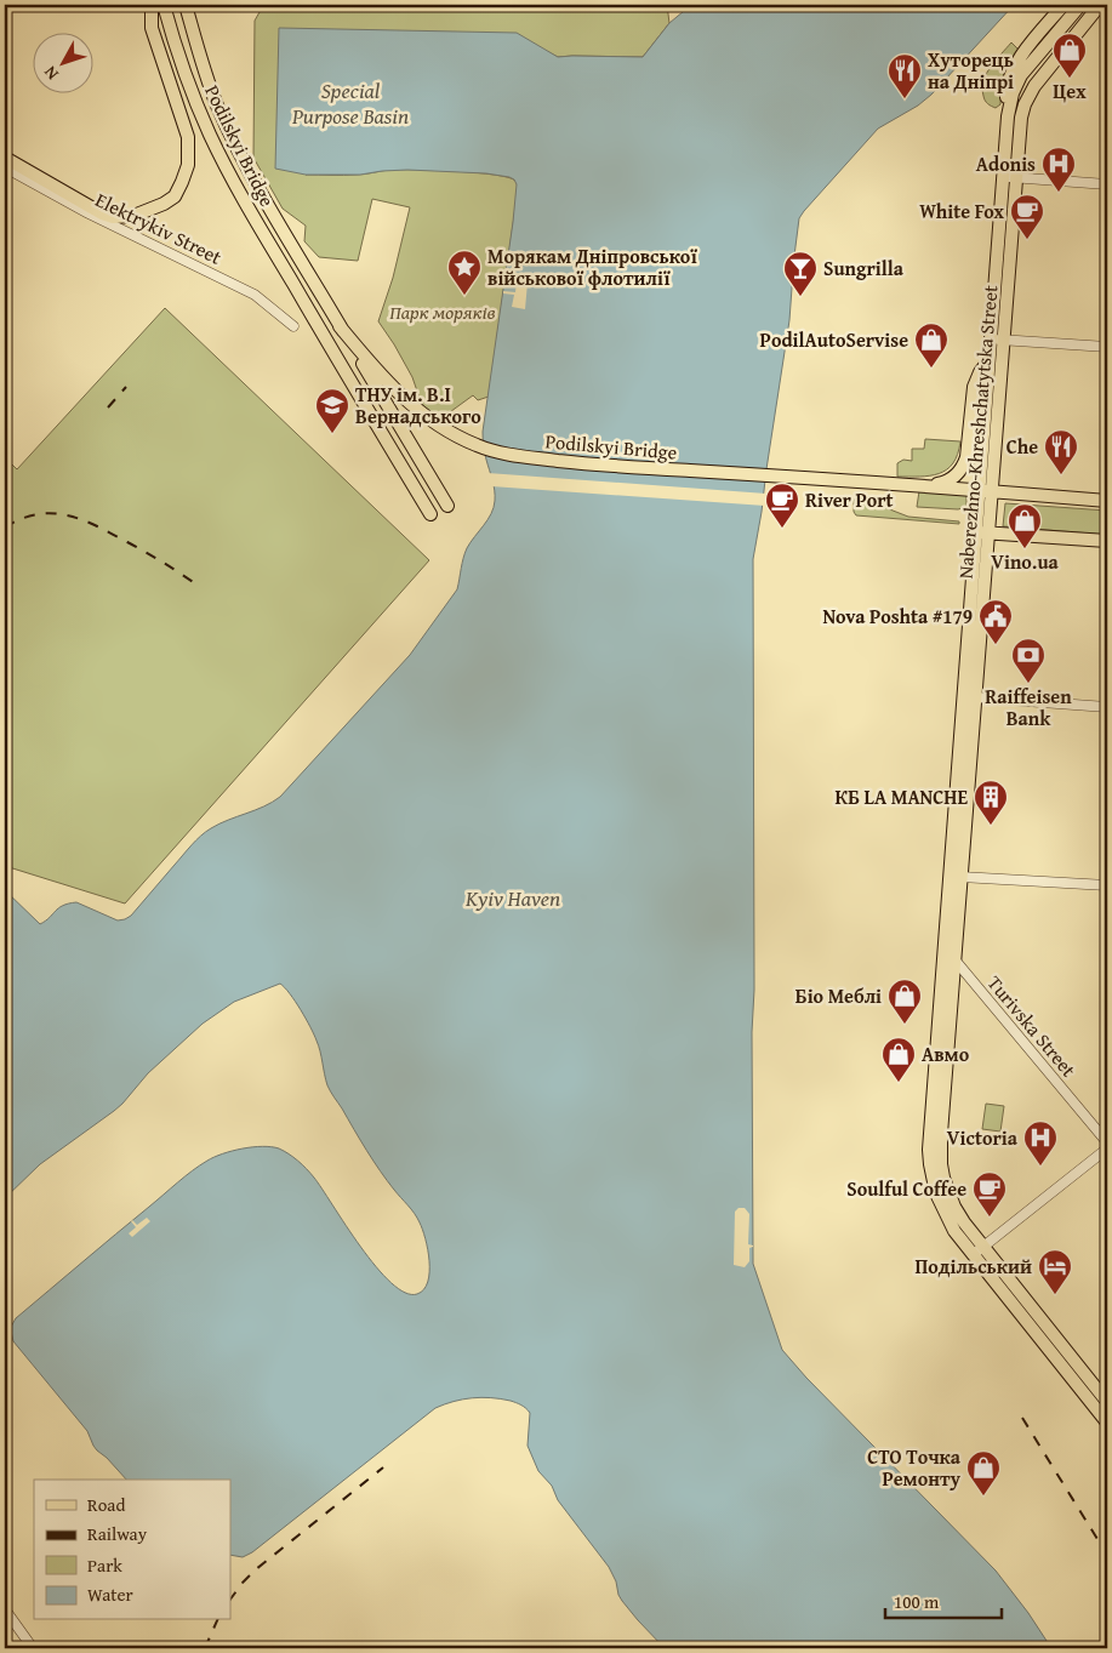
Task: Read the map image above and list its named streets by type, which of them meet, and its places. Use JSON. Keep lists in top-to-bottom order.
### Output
{
  "streets": {
    "main road": ["Podilskyi Bridge", "Naberezhno-Khreshchatytska Street"],
    "street": ["Elektrykiv Street", "Turivska Street"]
  },
  "crossings": [
    ["Podilskyi Bridge", "Naberezhno-Khreshchatytska Street"],
    ["Naberezhno-Khreshchatytska Street", "Turivska Street"]
  ],
  "water": ["Special Purpose Basin", "Kyiv Haven"],
  "parks": ["Парк моряків"],
  "places": {
    "shop": [
      "Цех",
      "PodilAutoServise",
      "Vino.ua",
      "Біо Меблі",
      "Авмо",
      "СТО Точка Ремонту"
    ],
    "restaurant": ["Хуторець на Дніпрі", "Che"],
    "hospital": ["Adonis", "Victoria"],
    "cafe": ["White Fox", "River Port", "Soulful Coffee"],
    "place": ["Морякам Дніпровської військової флотилії"],
    "bar": ["Sungrilla"],
    "school or university": ["ТНУ ім. В.І Вернадського"],
    "public building": ["Nova Poshta #179"],
    "bank": ["Raiffeisen Bank"],
    "building": ["КБ LA MANCHE"],
    "hotel": ["Подільський"]
  },
  "legend": [
    "Road",
    "Railway",
    "Park",
    "Water"
  ],
  "scale_bar": "100 m",
  "north": "bottom left"
}
